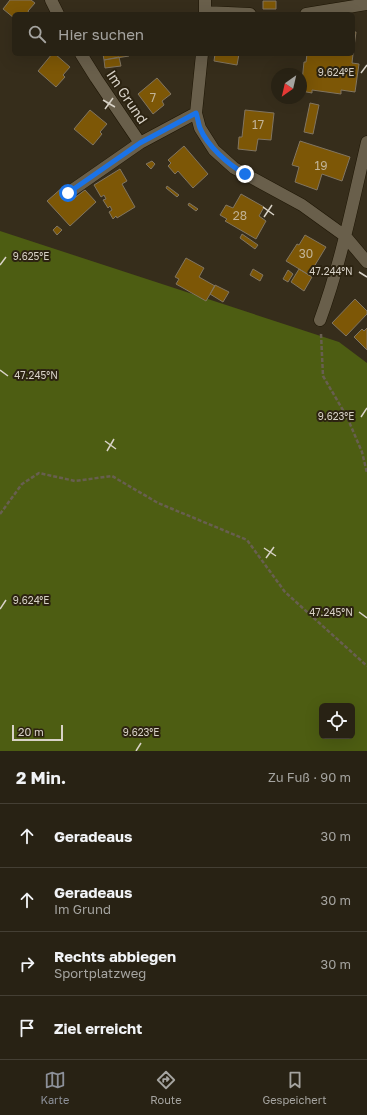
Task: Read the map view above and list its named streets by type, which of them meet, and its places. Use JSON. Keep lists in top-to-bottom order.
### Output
{
  "streets": {
    "street": ["Im Grund"]
  },
  "house_numbers": [
    "7",
    "17",
    "19",
    "28",
    "30"
  ],
  "scale_bar": "20 m",
  "north": "bottom left",
  "page": {
    "search": "Hier suchen",
    "scale": "20 m",
    "heading": ["2 Min.", "Zu Fuß · 90 m"],
    "list": [
      ["Geradeaus", "30 m"],
      ["Geradeaus", "Im Grund", "30 m"],
      ["Rechts abbiegen", "Sportplatzweg", "30 m"],
      "Ziel erreicht"
    ],
    "nav": ["Karte", "Route", "Gespeichert"]
  },
  "coordinates": [
    "9.624°E",
    "9.625°E",
    "47.244°N",
    "47.245°N",
    "9.623°E"
  ]
}
